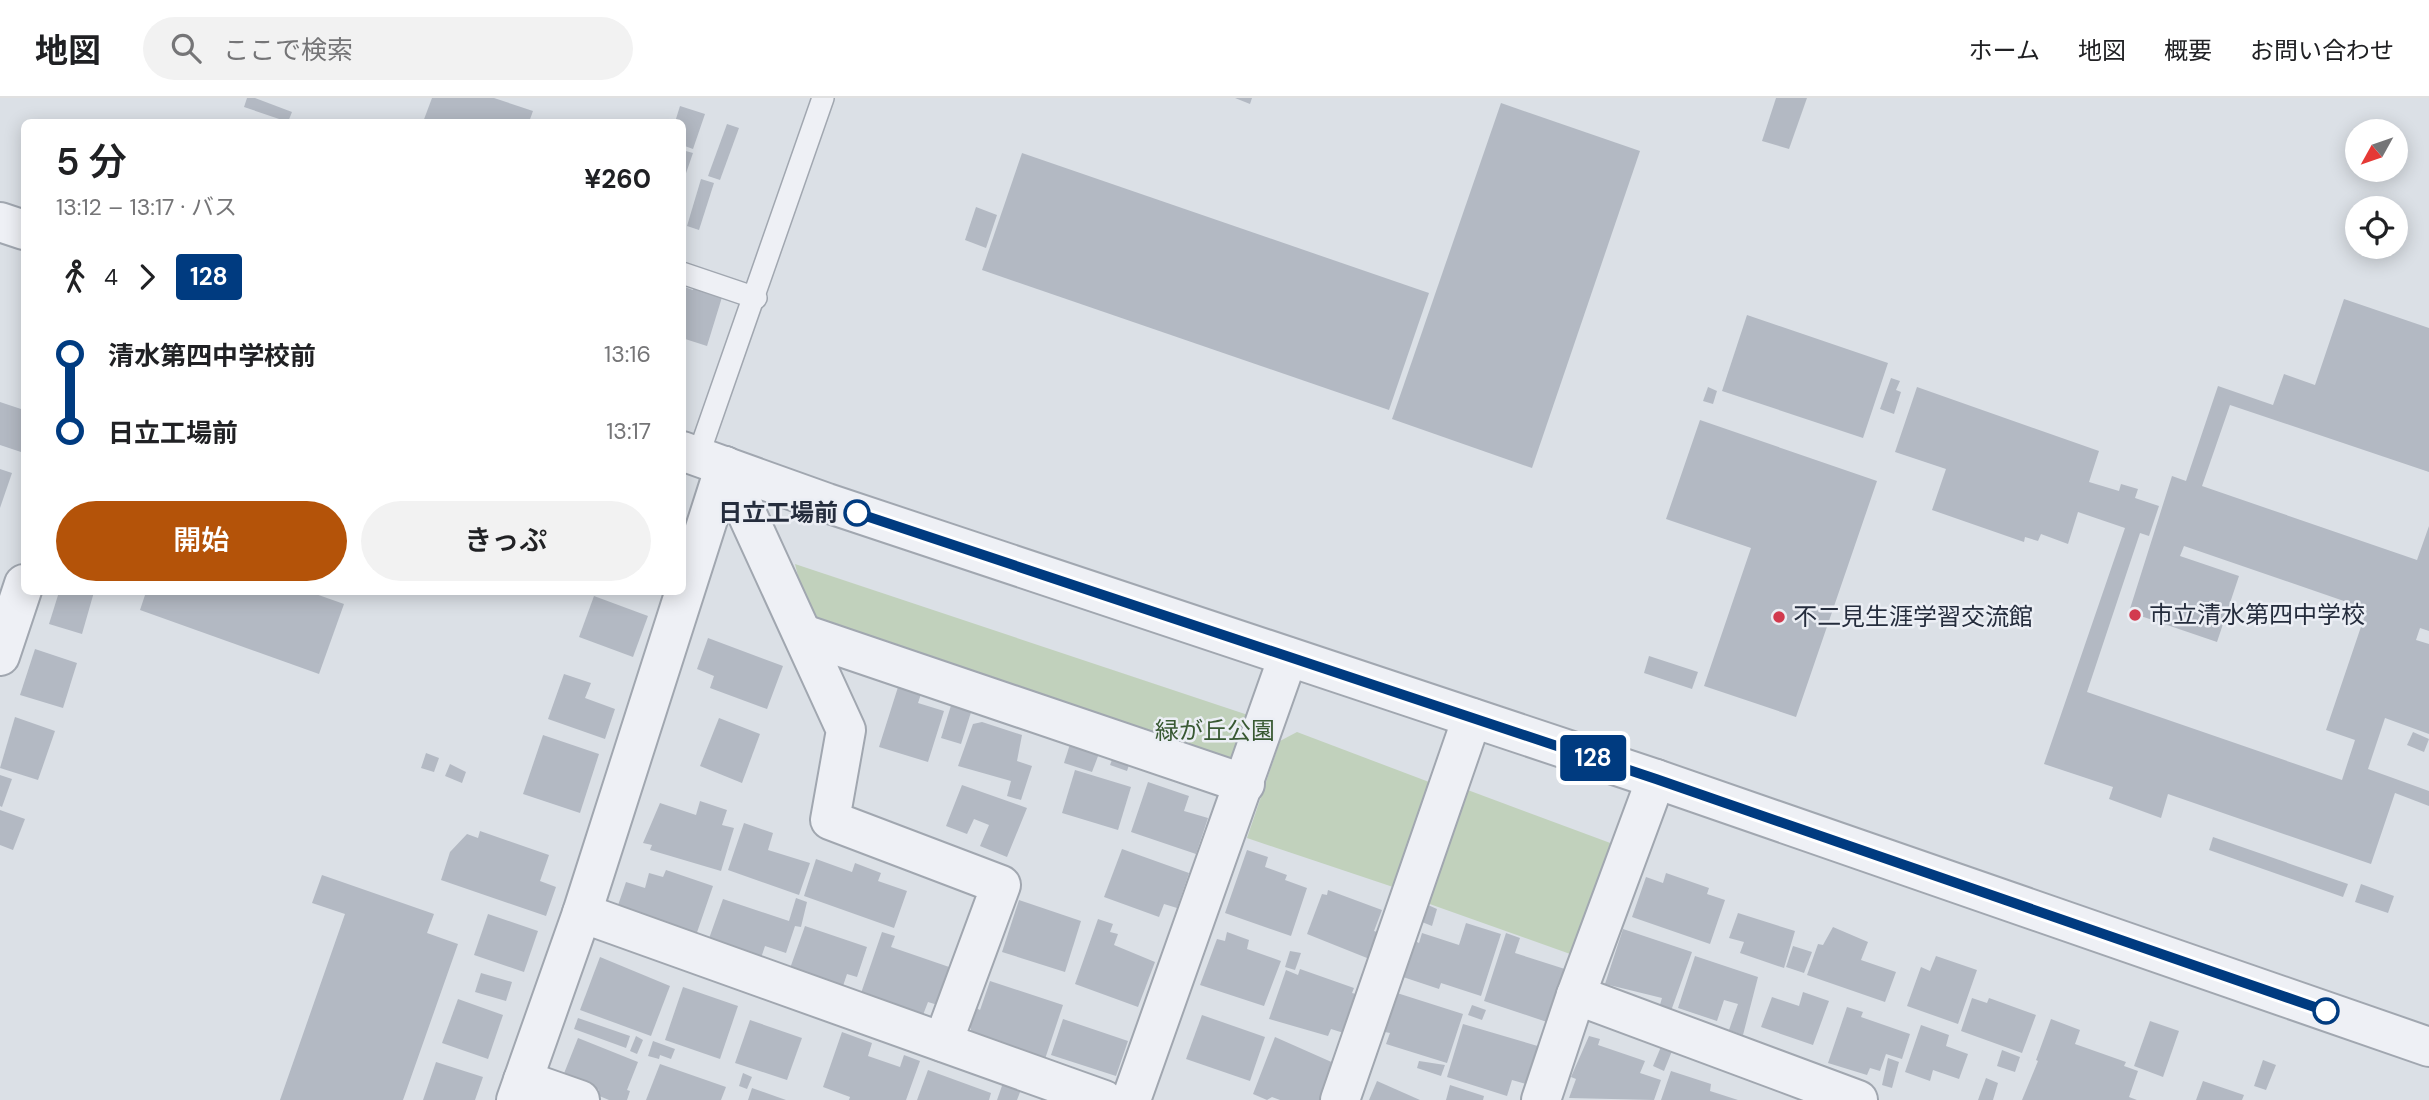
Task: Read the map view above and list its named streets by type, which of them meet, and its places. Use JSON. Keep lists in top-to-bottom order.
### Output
{
  "parks": ["緑が丘公園"],
  "places": ["日立工場前", "市立清水第四中学校", "不二見生涯学習交流館"],
  "lines": ["bus line 128"],
  "north": "bottom left",
  "page": {
    "header": "地図",
    "search": "ここで検索",
    "nav": [
      "ホーム",
      "地図",
      "概要",
      "お問い合わせ"
    ],
    "on_map": "128",
    "heading": ["5 分", "13:12 – 13:17 · バス", "¥260"],
    "legs": ["4", "128"],
    "list": [
      {
        "name": "清水第四中学校前",
        "value": "13:16"
      },
      {
        "name": "日立工場前",
        "value": "13:17"
      }
    ],
    "buttons": ["開始", "きっぷ"]
  }
}
